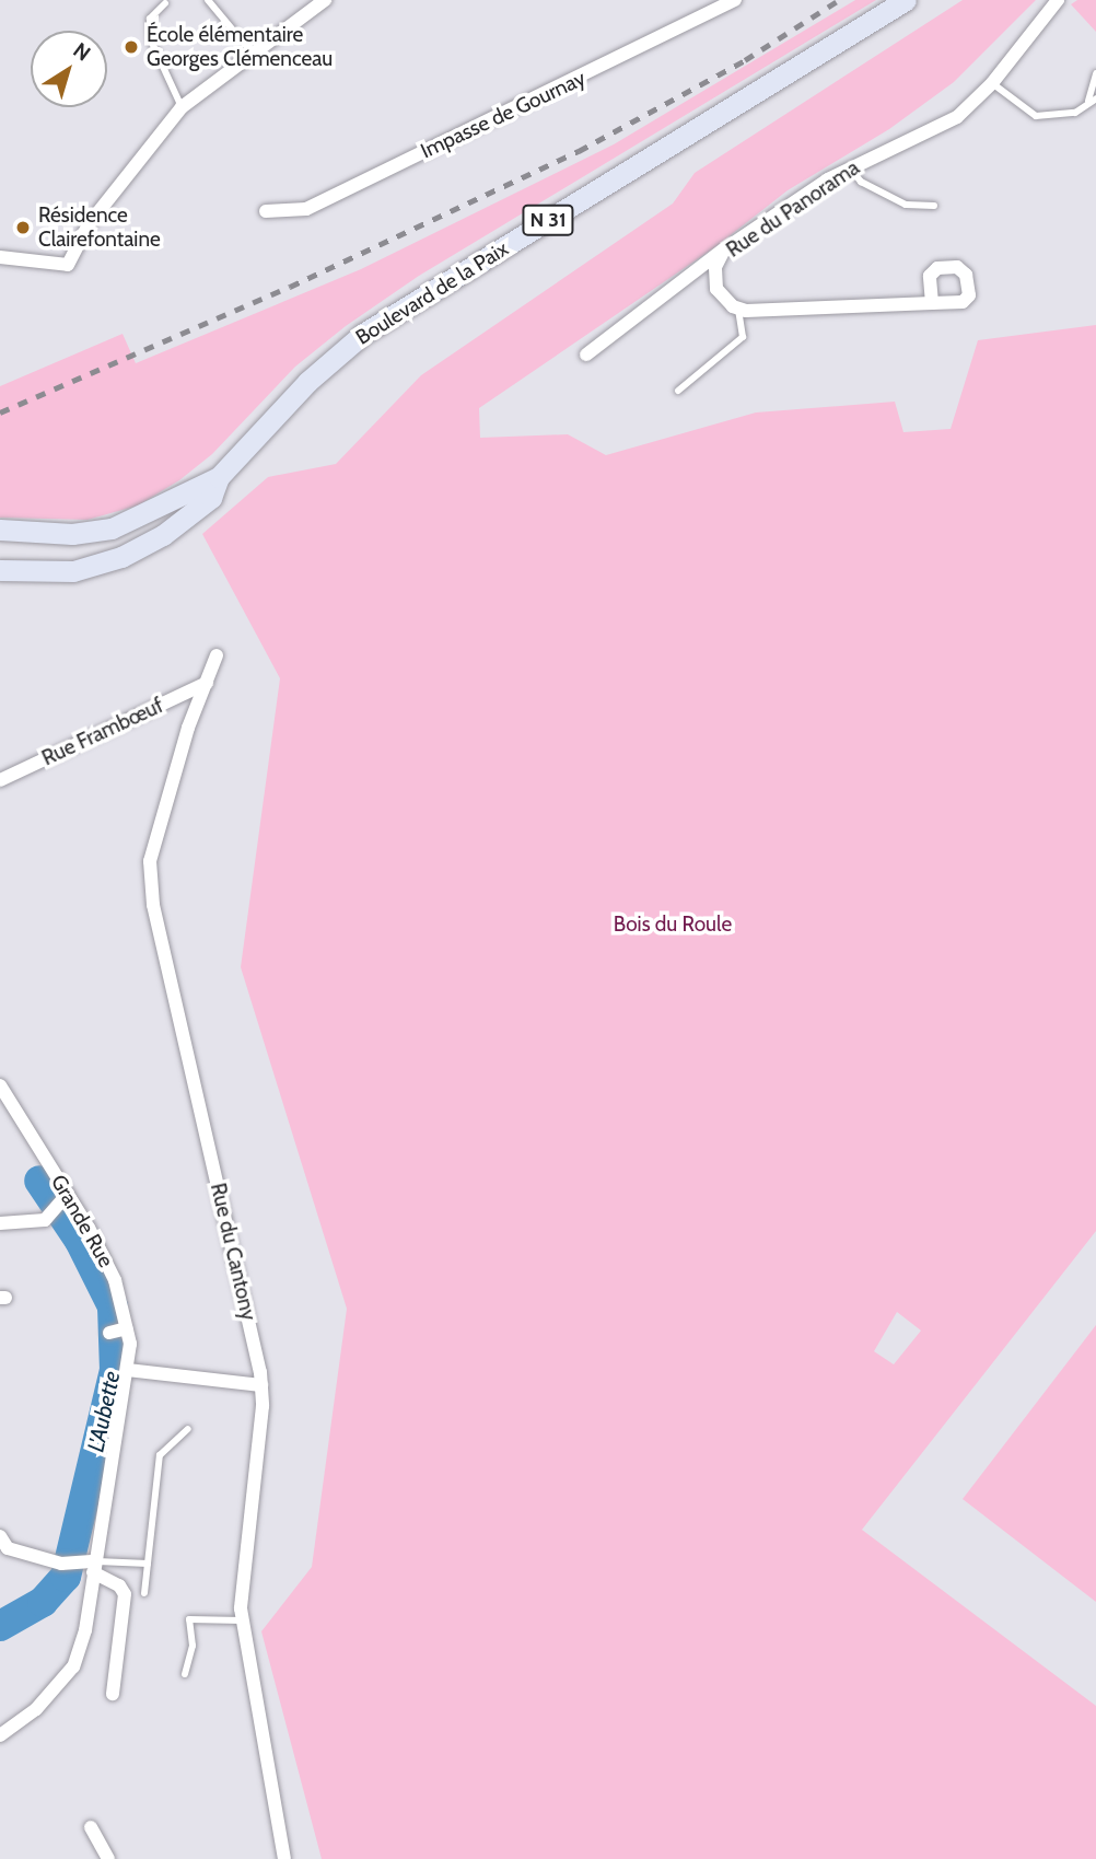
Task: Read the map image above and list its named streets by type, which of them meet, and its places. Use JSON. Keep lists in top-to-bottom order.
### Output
{
  "streets": {
    "main road": ["N 31", "Boulevard de la Paix"],
    "street": [
      "Impasse de Gournay",
      "Rue du Panorama",
      "Rue Frambœuf",
      "Grande Rue",
      "Rue du Cantony"
    ]
  },
  "crossings": [
    ["Rue Frambœuf", "Rue du Cantony"]
  ],
  "water": ["L'Aubette"],
  "parks": ["Bois du Roule"],
  "places": ["École élémentaire Georges Clémenceau", "Résidence Clairefontaine"],
  "north": "top right"
}
